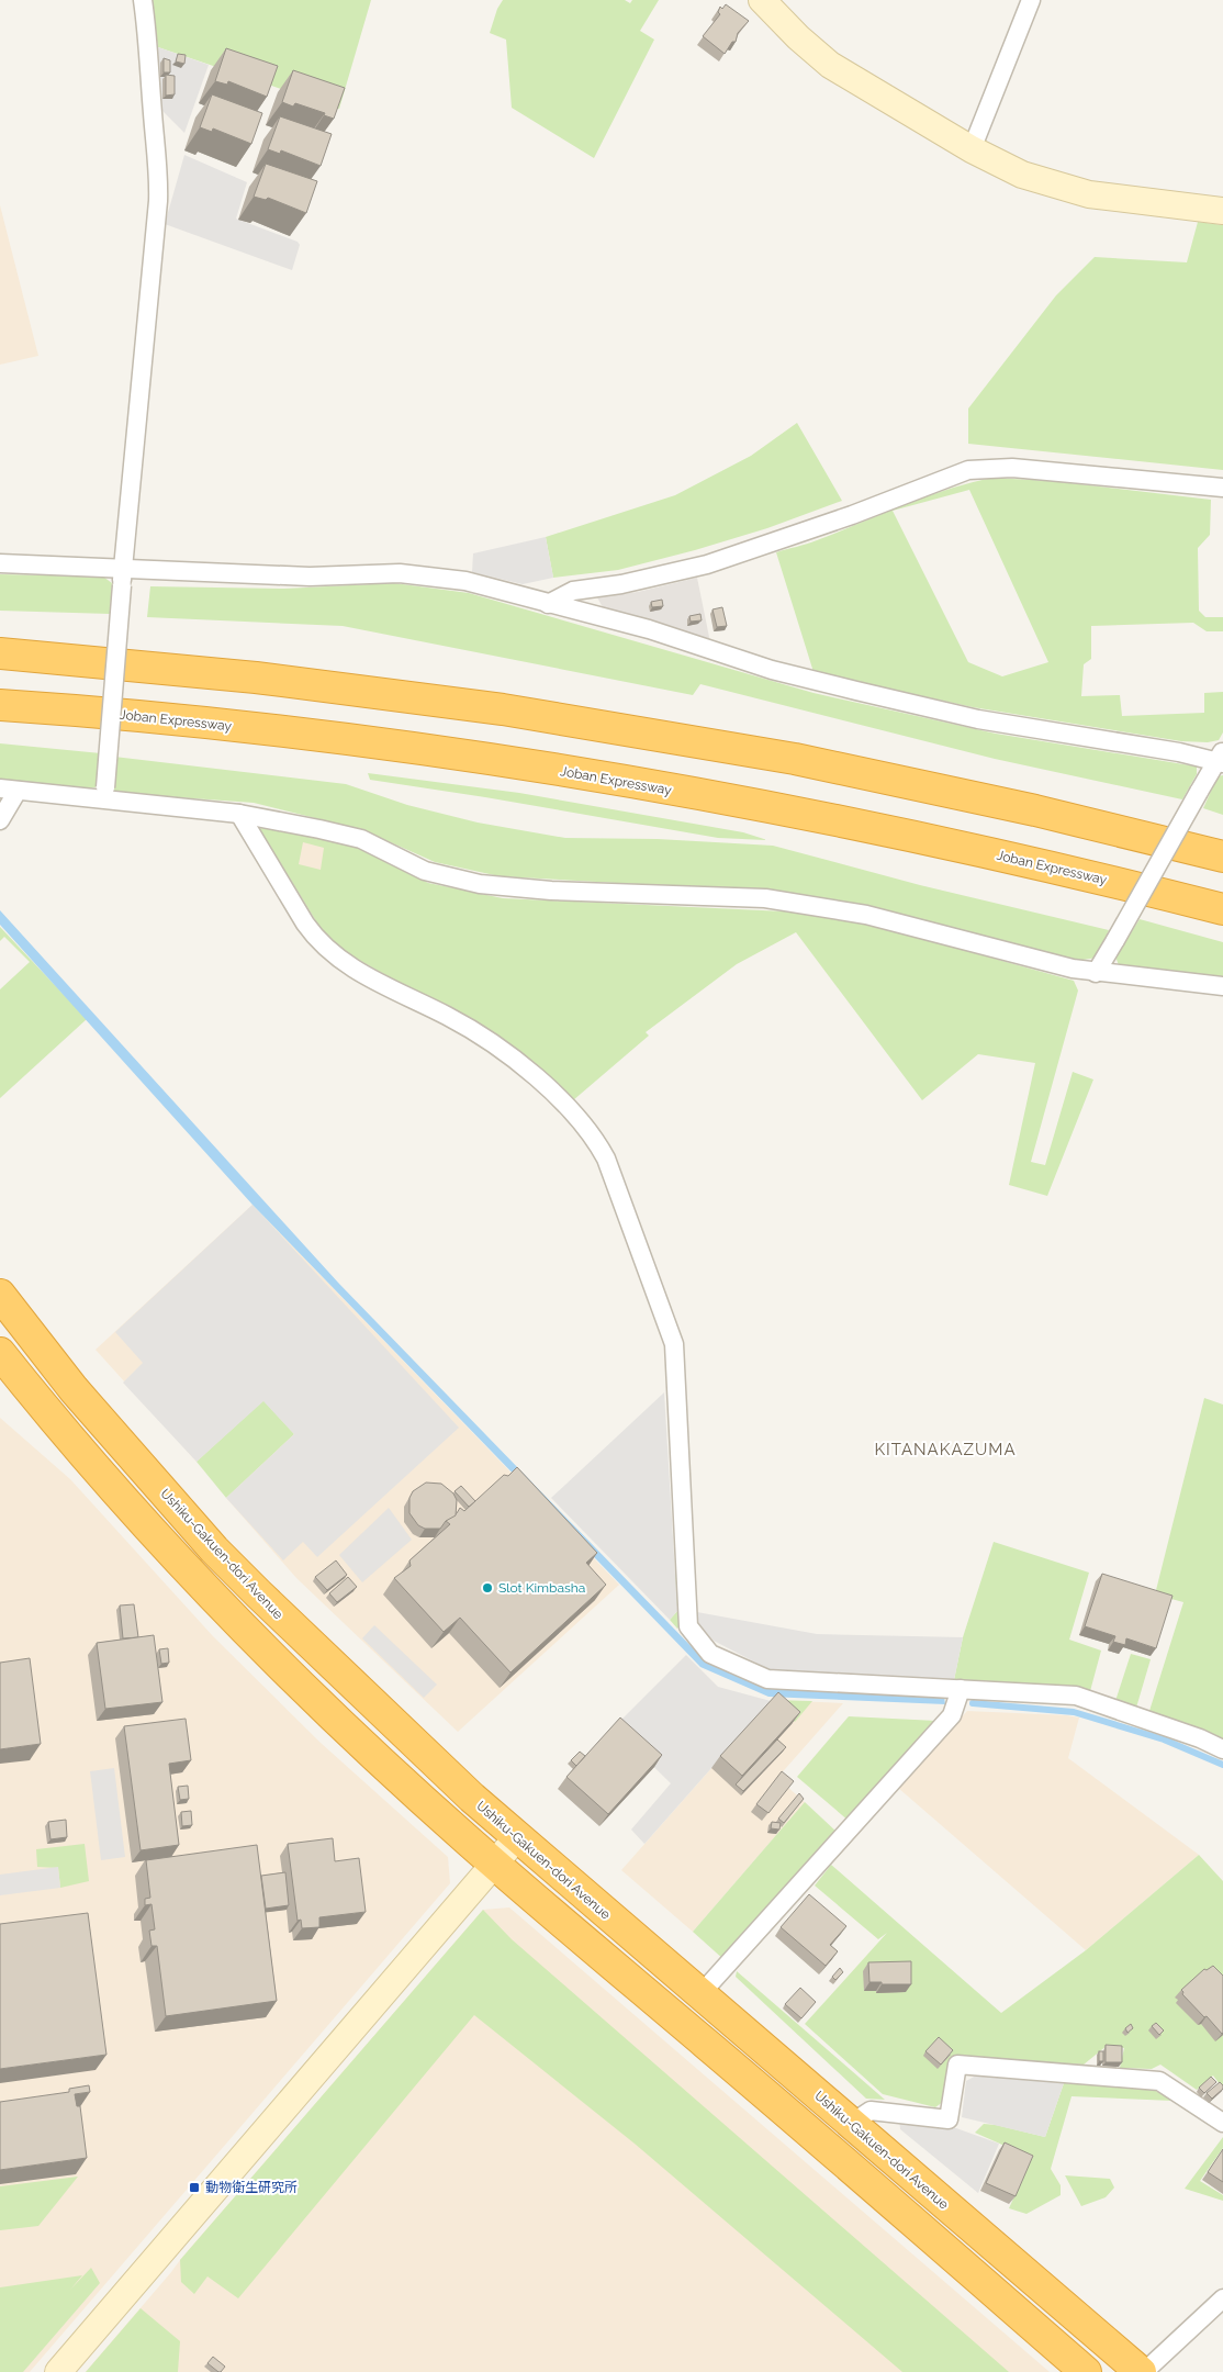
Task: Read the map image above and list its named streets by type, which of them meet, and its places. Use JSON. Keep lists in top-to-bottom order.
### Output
{
  "streets": {
    "highway": ["Joban Expressway", "Ushiku-Gakuen-dori Avenue"]
  },
  "districts": ["KITANAKAZUMA"],
  "places": {
    "other": ["Slot Kimbasha"],
    "transit": ["動物衛生研究所"]
  }
}
